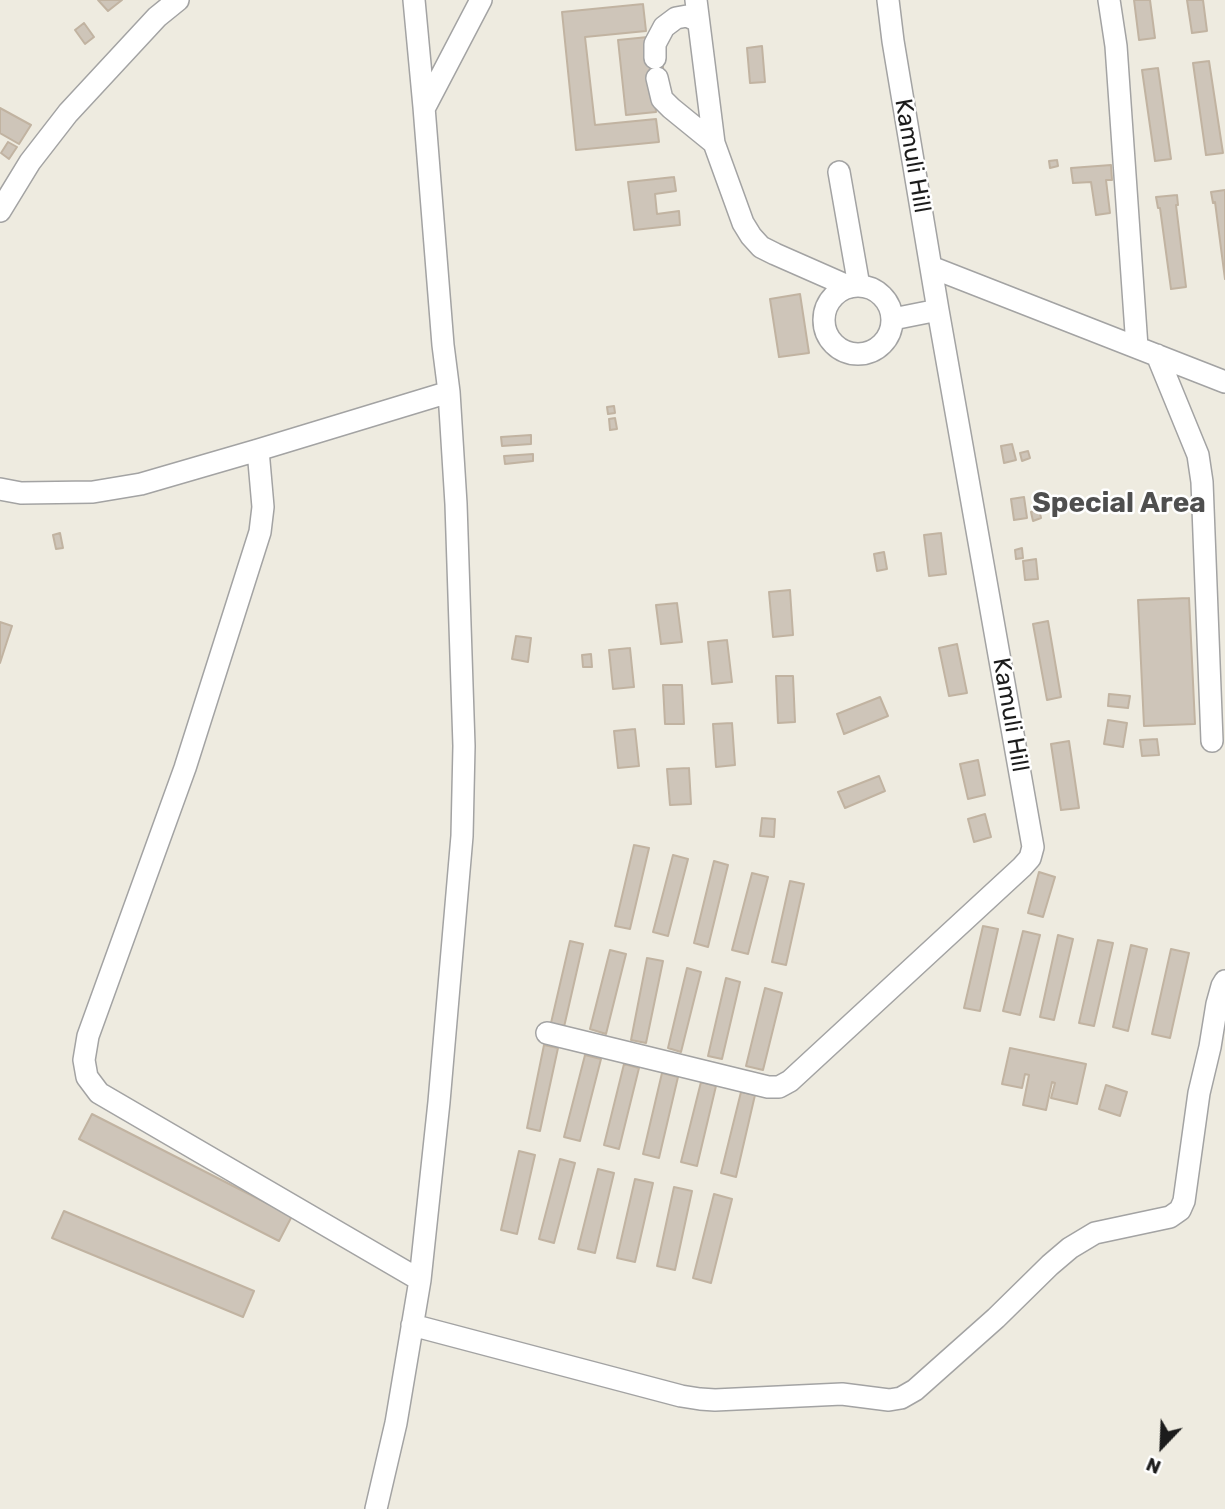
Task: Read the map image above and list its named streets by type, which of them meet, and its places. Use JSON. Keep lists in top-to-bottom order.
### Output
{
  "streets": {
    "street": ["Kamuli Hill"]
  },
  "districts": ["Special Area"],
  "north": "bottom left"
}
